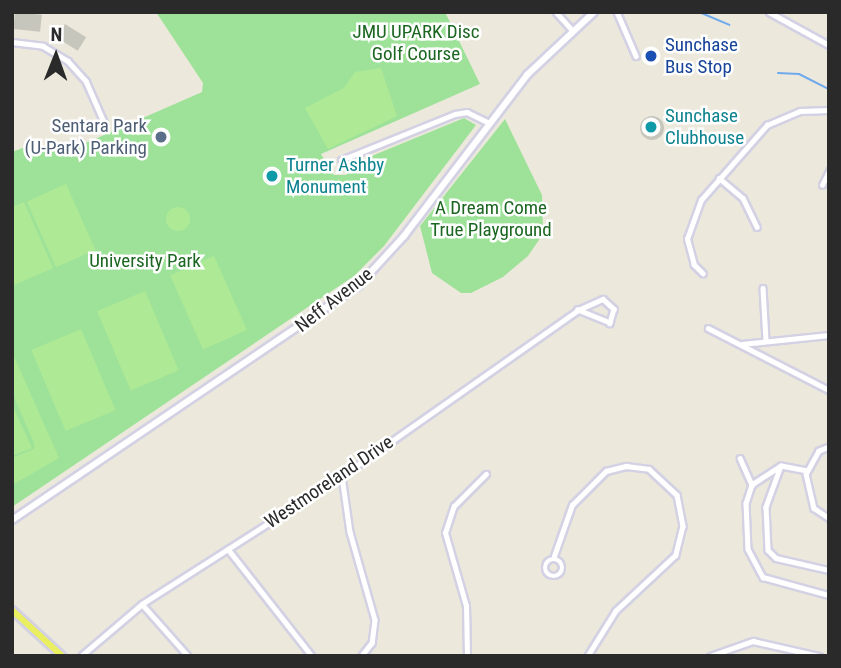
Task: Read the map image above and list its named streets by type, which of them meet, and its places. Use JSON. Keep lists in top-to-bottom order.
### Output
{
  "streets": {
    "main road": ["Neff Avenue"],
    "street": ["Westmoreland Drive"]
  },
  "parks": ["JMU UPARK Disc Golf Course", "A Dream Come True Playground", "University Park"],
  "places": [
    "Sunchase Bus Stop",
    "Sunchase Clubhouse",
    "Sentara Park (U-Park) Parking",
    "Turner Ashby Monument"
  ],
  "north": "top"
}
